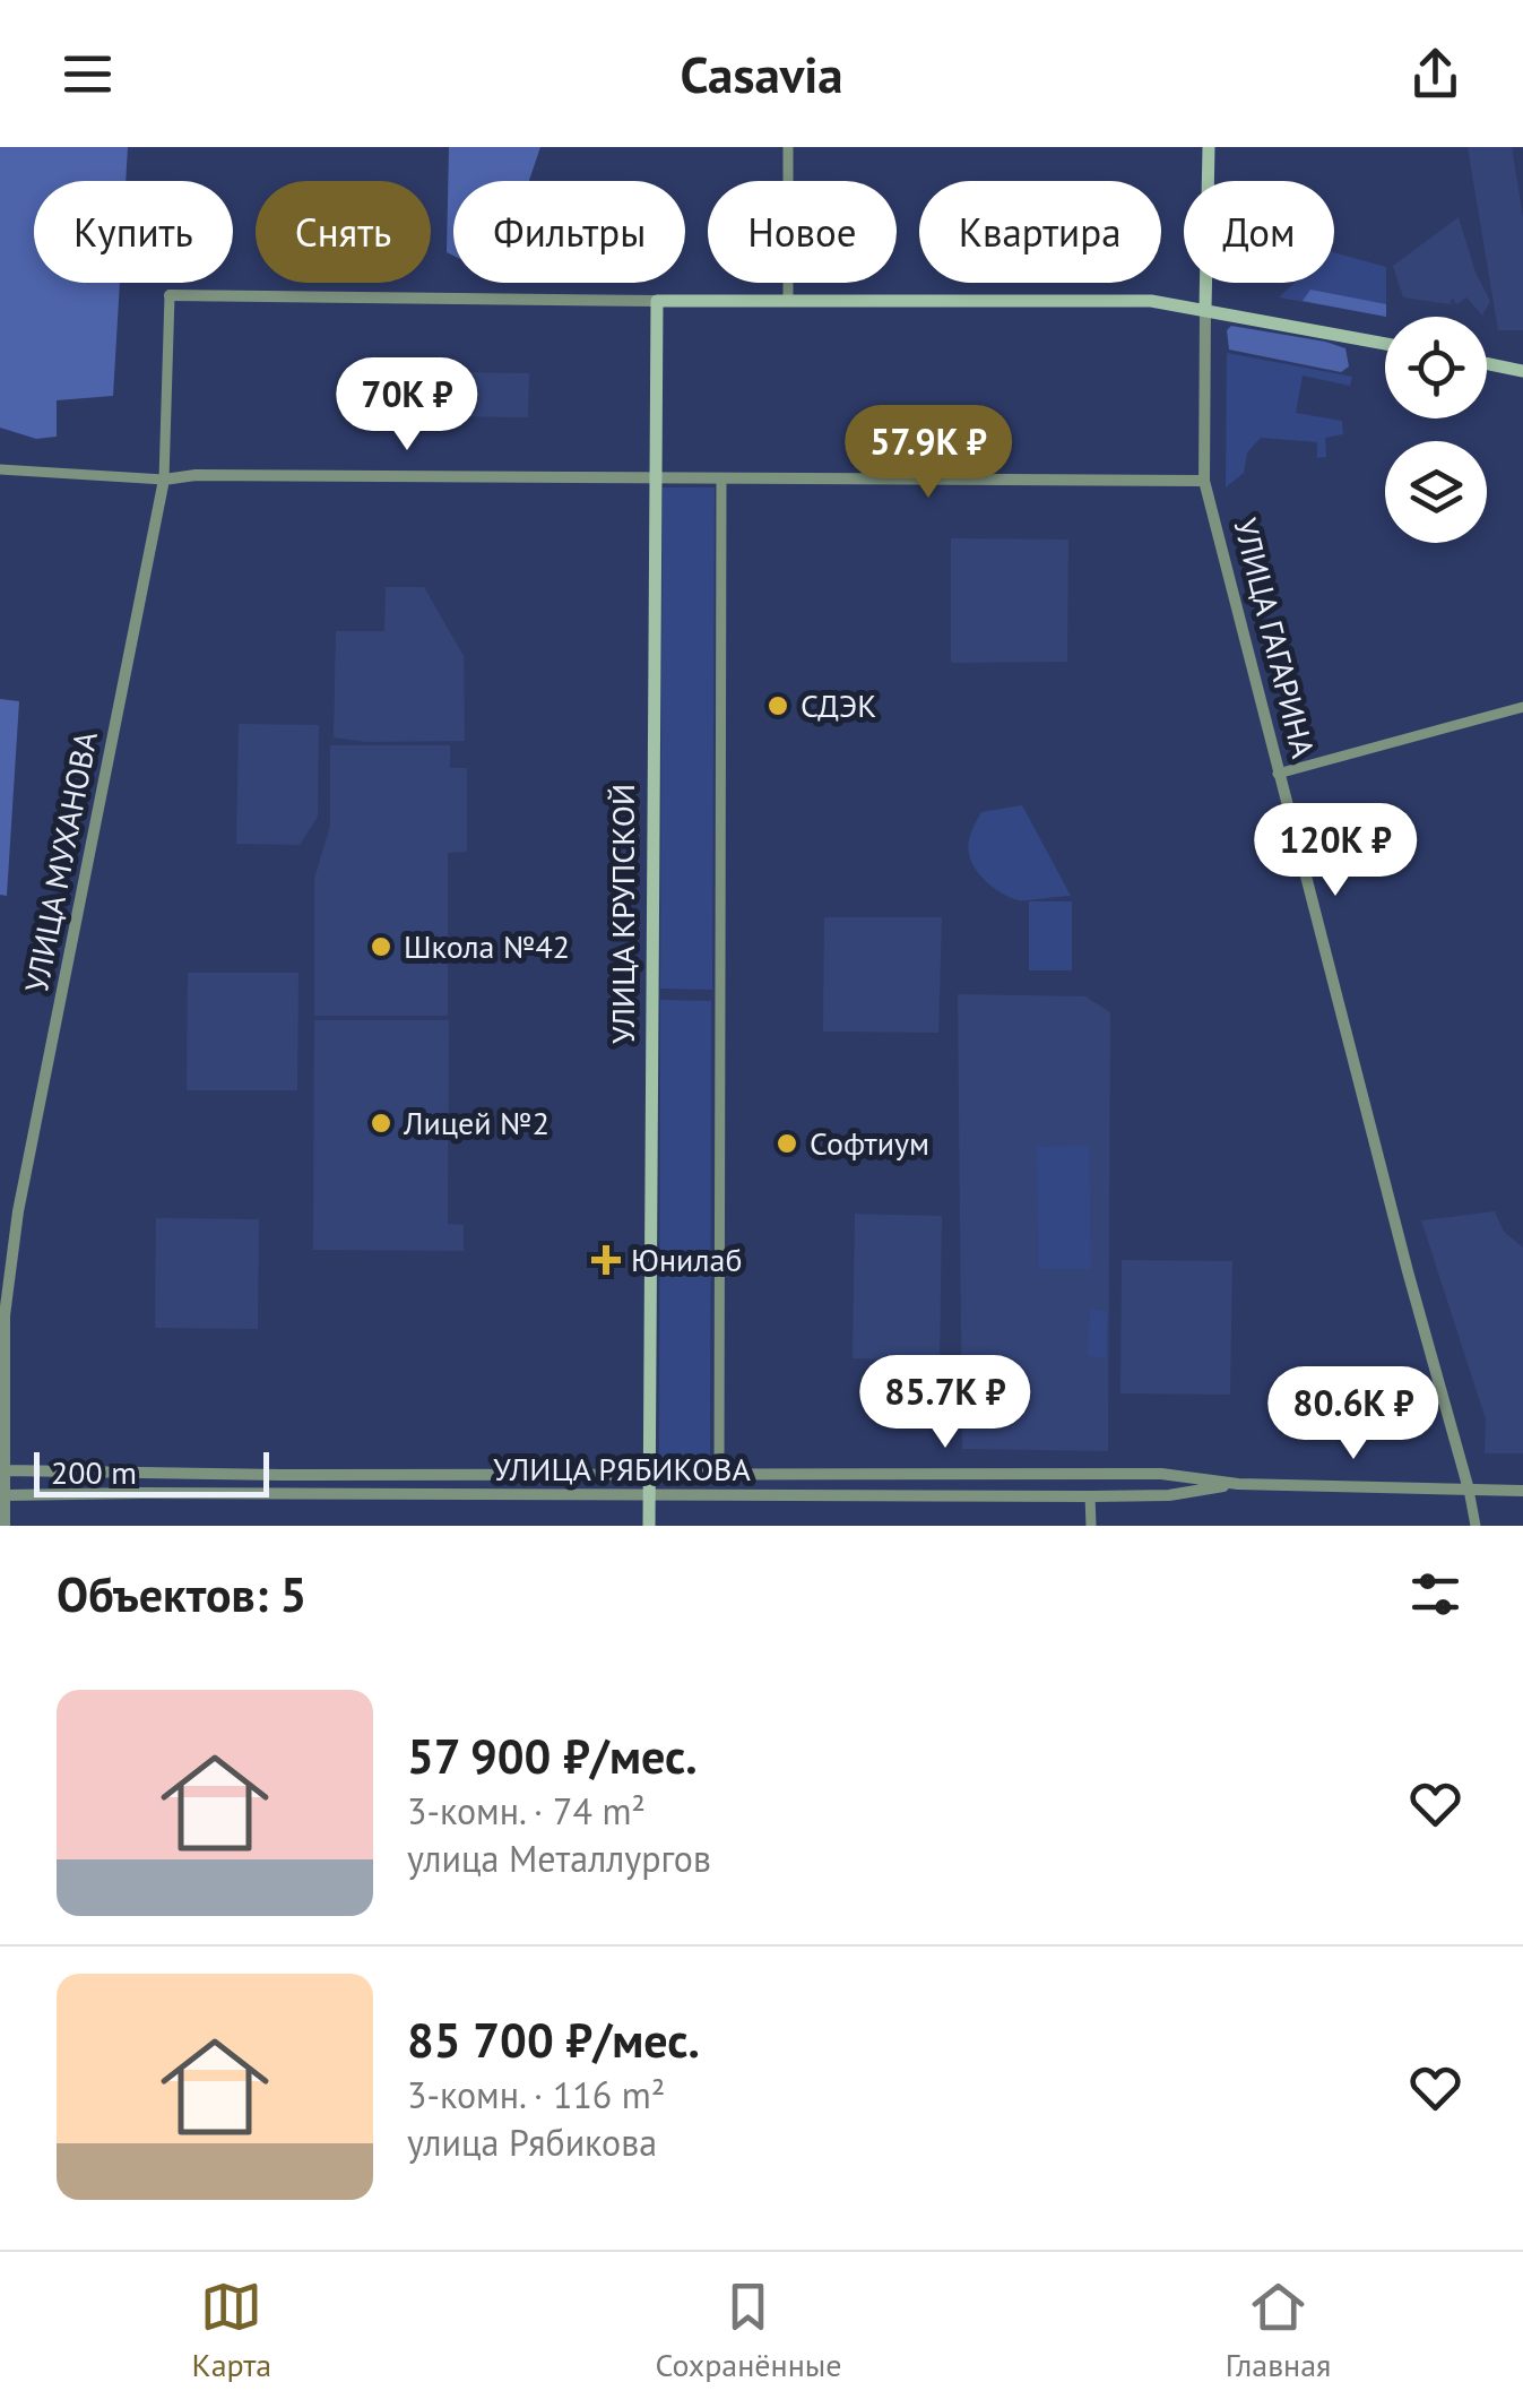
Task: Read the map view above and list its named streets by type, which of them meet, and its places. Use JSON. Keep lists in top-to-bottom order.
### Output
{
  "streets": {
    "main road": ["УЛИЦА ГАГАРИНА", "УЛИЦА КРУПСКОЙ"],
    "street": ["УЛИЦА МУХАНОВА", "УЛИЦА РЯБИКОВА"]
  },
  "crossings": [
    ["УЛИЦА ГАГАРИНА", "УЛИЦА РЯБИКОВА"],
    ["УЛИЦА МУХАНОВА", "УЛИЦА РЯБИКОВА"],
    ["УЛИЦА КРУПСКОЙ", "УЛИЦА РЯБИКОВА"]
  ],
  "places": {
    "other": [
      "СДЭК",
      "Школа №42",
      "Лицей №2",
      "Софтиум"
    ],
    "health": ["Юнилаб"]
  },
  "scale_bar": "200 m",
  "page": {
    "header": "Casavia",
    "chip": [
      "Купить",
      "Снять",
      "Фильтры",
      "Новое",
      "Квартира",
      "Дом"
    ],
    "price": [
      "70K ₽",
      "57.9K ₽",
      "120K ₽",
      "85.7K ₽",
      "80.6K ₽"
    ],
    "scale": "200 m",
    "heading": "Объектов: 5",
    "list": [
      {
        "name": "57 900 ₽/мес.",
        "note": "3-комн. · 74 m² · улица Металлургов"
      },
      {
        "name": "85 700 ₽/мес.",
        "note": "3-комн. · 116 m² · улица Рябикова"
      }
    ],
    "tabs": ["Карта", "Сохранённые", "Главная"]
  }
}
